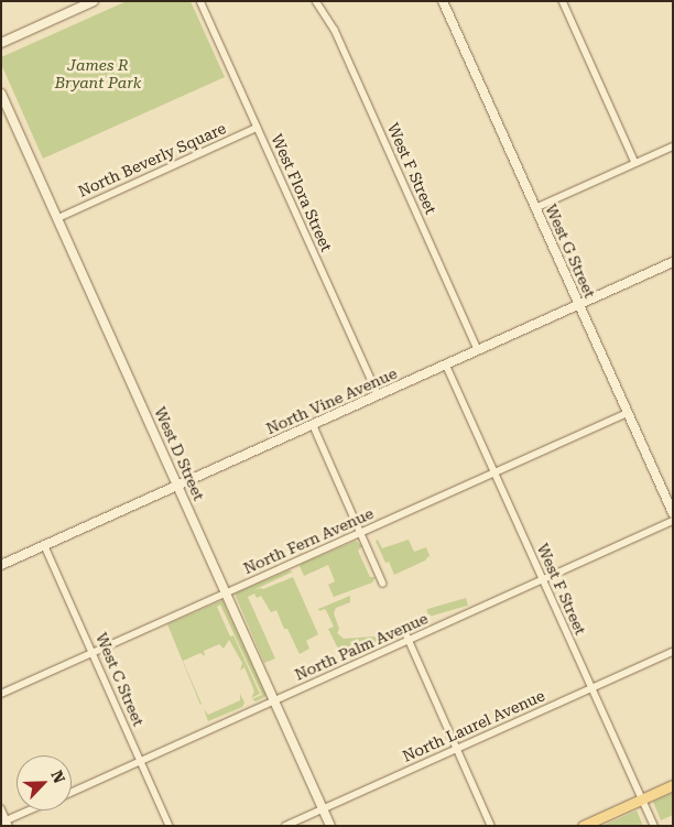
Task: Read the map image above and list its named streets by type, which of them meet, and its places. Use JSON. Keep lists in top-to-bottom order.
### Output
{
  "streets": {
    "street": [
      "North Beverly Square",
      "West F Street",
      "West Flora Street",
      "West G Street",
      "North Vine Avenue",
      "West D Street",
      "North Fern Avenue",
      "North Palm Avenue",
      "West C Street",
      "North Laurel Avenue"
    ]
  },
  "crossings": [
    ["North Beverly Square", "West Flora Street"],
    ["North Beverly Square", "West D Street"],
    ["West F Street", "North Vine Avenue"],
    ["West F Street", "North Fern Avenue"],
    ["West F Street", "North Palm Avenue"],
    ["West F Street", "North Laurel Avenue"],
    ["West Flora Street", "North Vine Avenue"],
    ["West G Street", "North Vine Avenue"],
    ["West G Street", "North Fern Avenue"],
    ["North Vine Avenue", "West D Street"],
    ["North Vine Avenue", "West C Street"],
    ["West D Street", "North Fern Avenue"],
    ["West D Street", "North Palm Avenue"],
    ["West D Street", "North Laurel Avenue"],
    ["North Fern Avenue", "West C Street"],
    ["North Palm Avenue", "West C Street"]
  ],
  "parks": ["James R Bryant Park"],
  "north": "top right"
}
